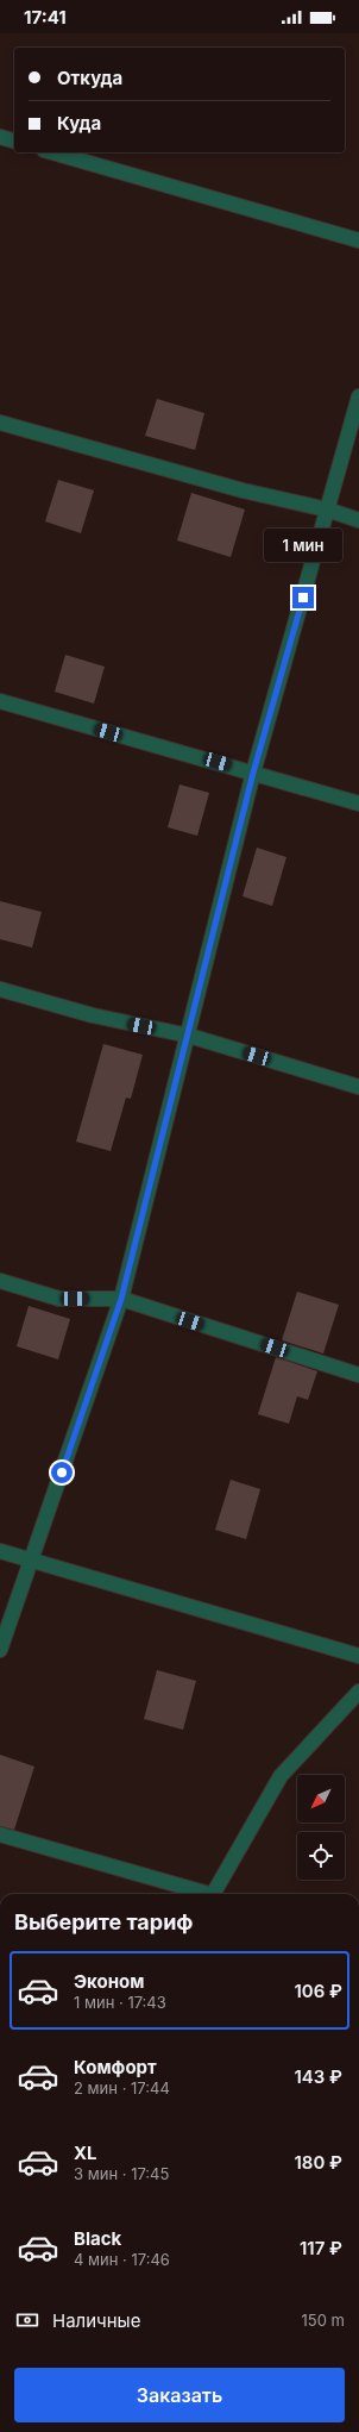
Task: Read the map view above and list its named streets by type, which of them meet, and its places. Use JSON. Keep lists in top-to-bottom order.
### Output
{
  "north": "bottom left",
  "page": {
    "status": "17:41",
    "banner": ["Откуда", "Куда"],
    "bubble": "1 мин",
    "heading": "Выберите тариф",
    "list": [
      {
        "name": "Эконом",
        "note": "1 мин · 17:43",
        "value": "106 ₽"
      },
      {
        "name": "Комфорт",
        "note": "2 мин · 17:44",
        "value": "143 ₽"
      },
      {
        "name": "XL",
        "note": "3 мин · 17:45",
        "value": "180 ₽"
      },
      {
        "name": "Black",
        "note": "4 мин · 17:46",
        "value": "117 ₽"
      }
    ],
    "pay": ["Наличные", "150 m"],
    "buttons": "Заказать"
  }
}
